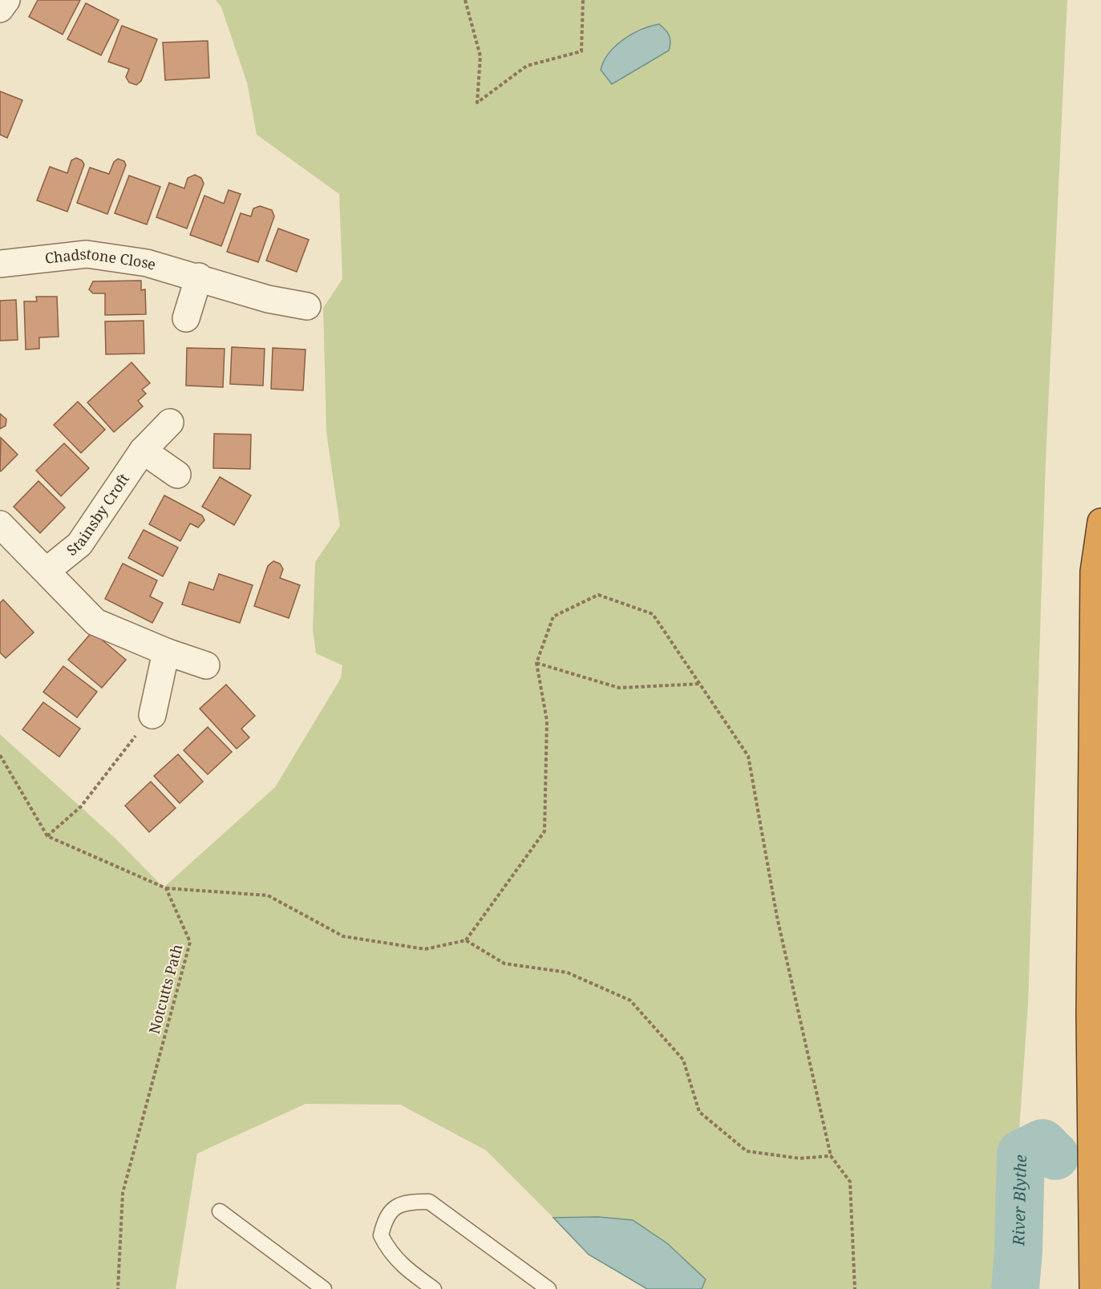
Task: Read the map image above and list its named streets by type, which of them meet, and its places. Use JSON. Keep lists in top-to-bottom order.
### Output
{
  "streets": {
    "street": ["Chadstone Close", "Stainsby Croft"],
    "path": ["Notcutts Path"]
  },
  "water": ["River Blythe"]
}
